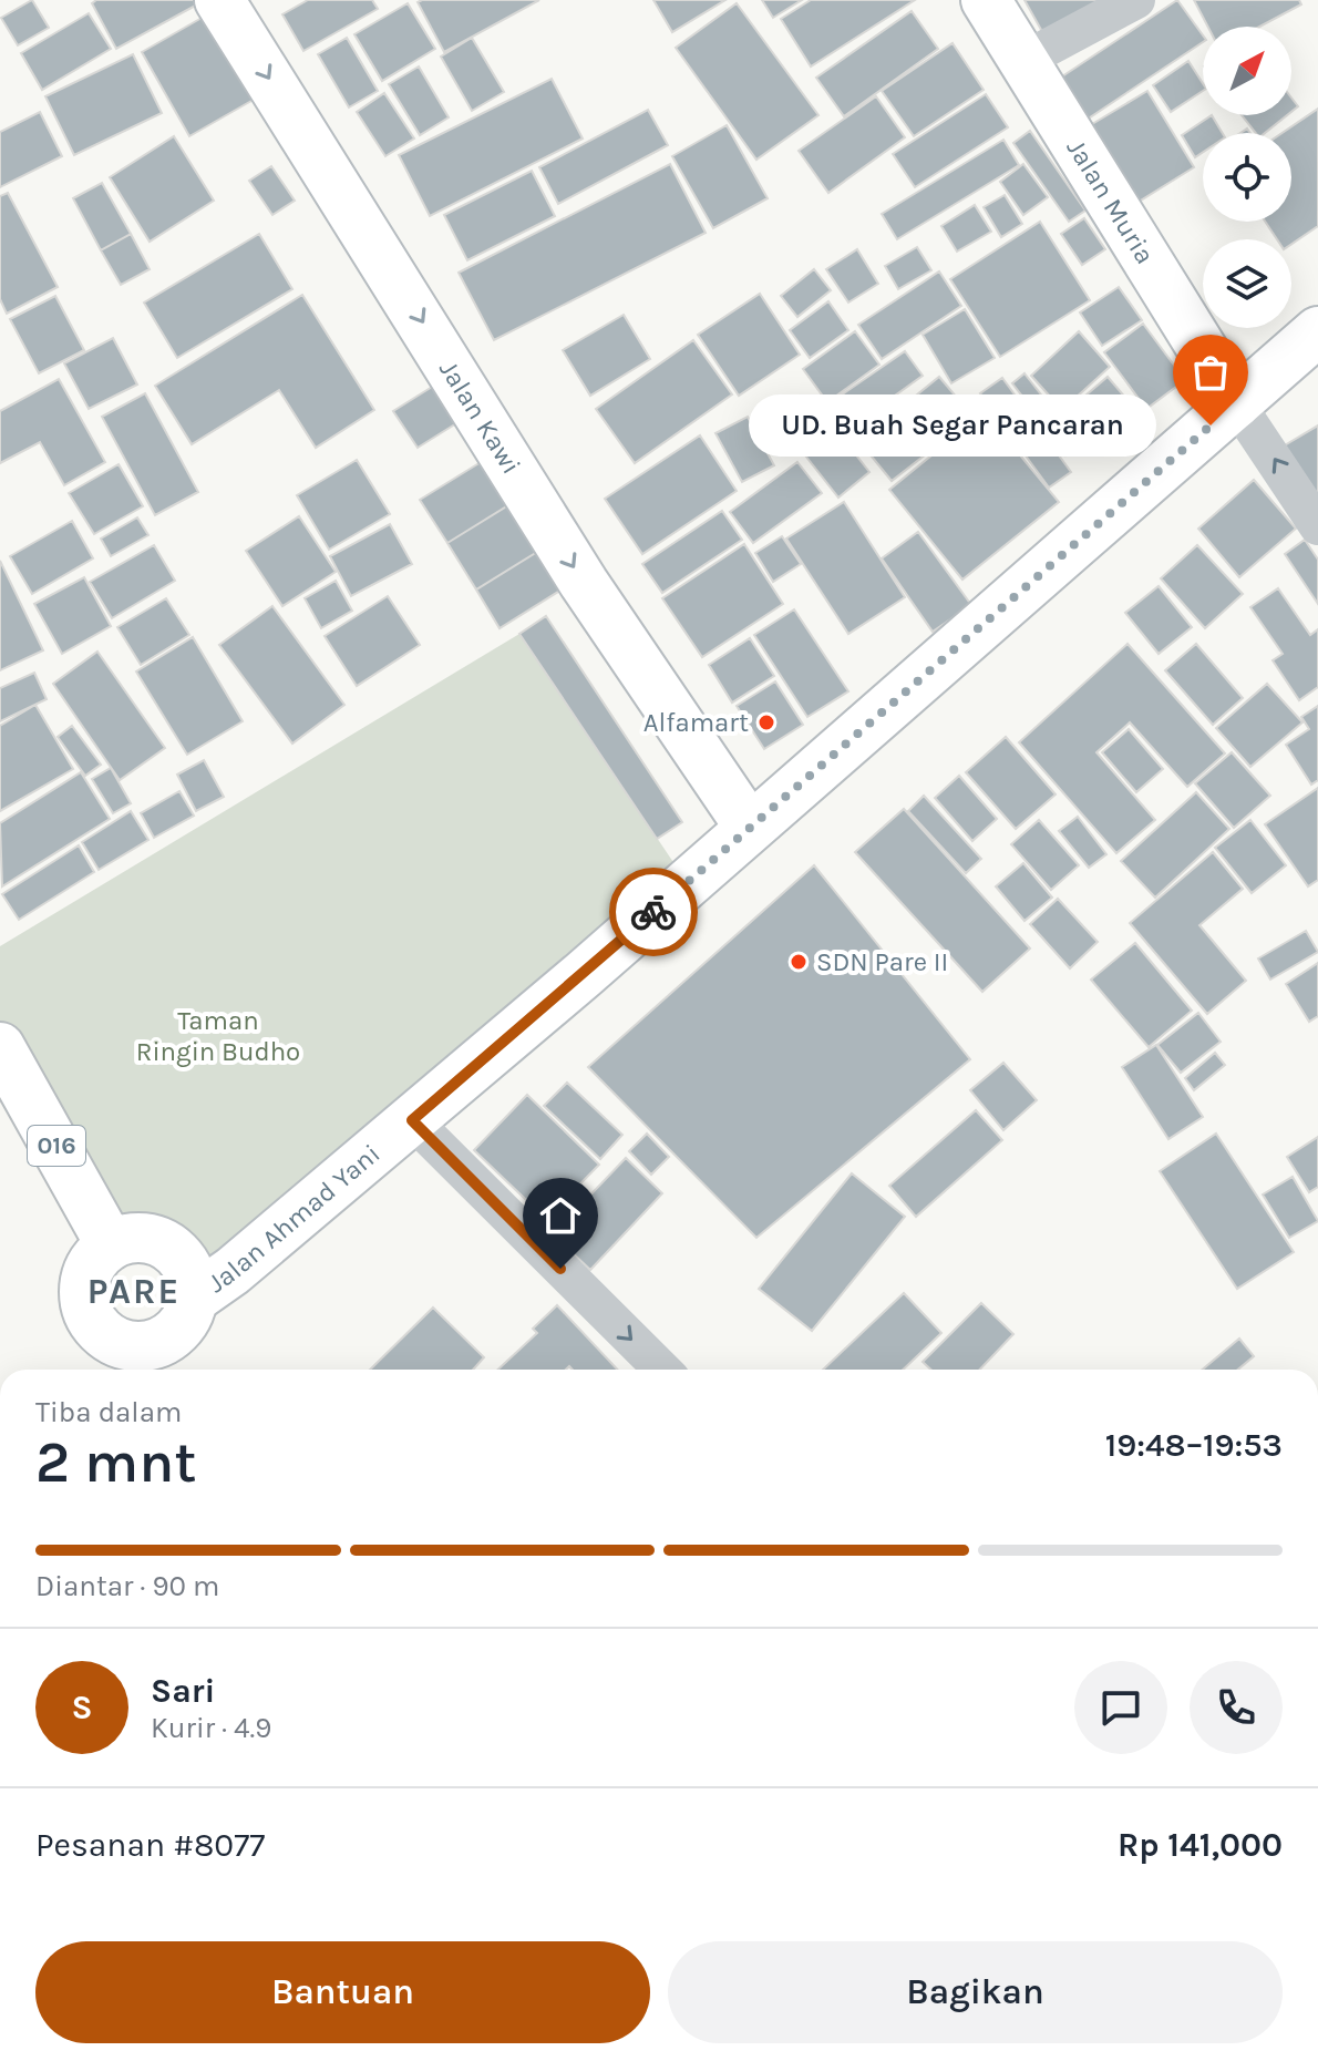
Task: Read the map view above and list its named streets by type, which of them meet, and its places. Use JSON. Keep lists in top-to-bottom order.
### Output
{
  "streets": {
    "main road": [
      "Jalan Muria",
      "Jalan Kawi",
      "016",
      "Jalan Ahmad Yani"
    ]
  },
  "crossings": [
    ["Jalan Muria", "Jalan Ahmad Yani"],
    ["Jalan Kawi", "Jalan Ahmad Yani"],
    ["016", "Jalan Ahmad Yani"]
  ],
  "one_way": ["Jalan Kawi"],
  "districts": ["PARE"],
  "parks": ["Taman Ringin Budho"],
  "places": ["UD. Buah Segar Pancaran", "Alfamart", "SDN Pare II"],
  "north": "top right",
  "page": {
    "bubble": "UD. Buah Segar Pancaran",
    "heading": ["2 mnt", "Tiba dalam", "19:48–19:53"],
    "panel": [
      "Sari",
      "Kurir · 4.9",
      "Pesanan #8077",
      "Rp 141,000"
    ],
    "bar": "Diantar · 90 m",
    "round": "S",
    "buttons": ["Bantuan", "Bagikan"]
  }
}
